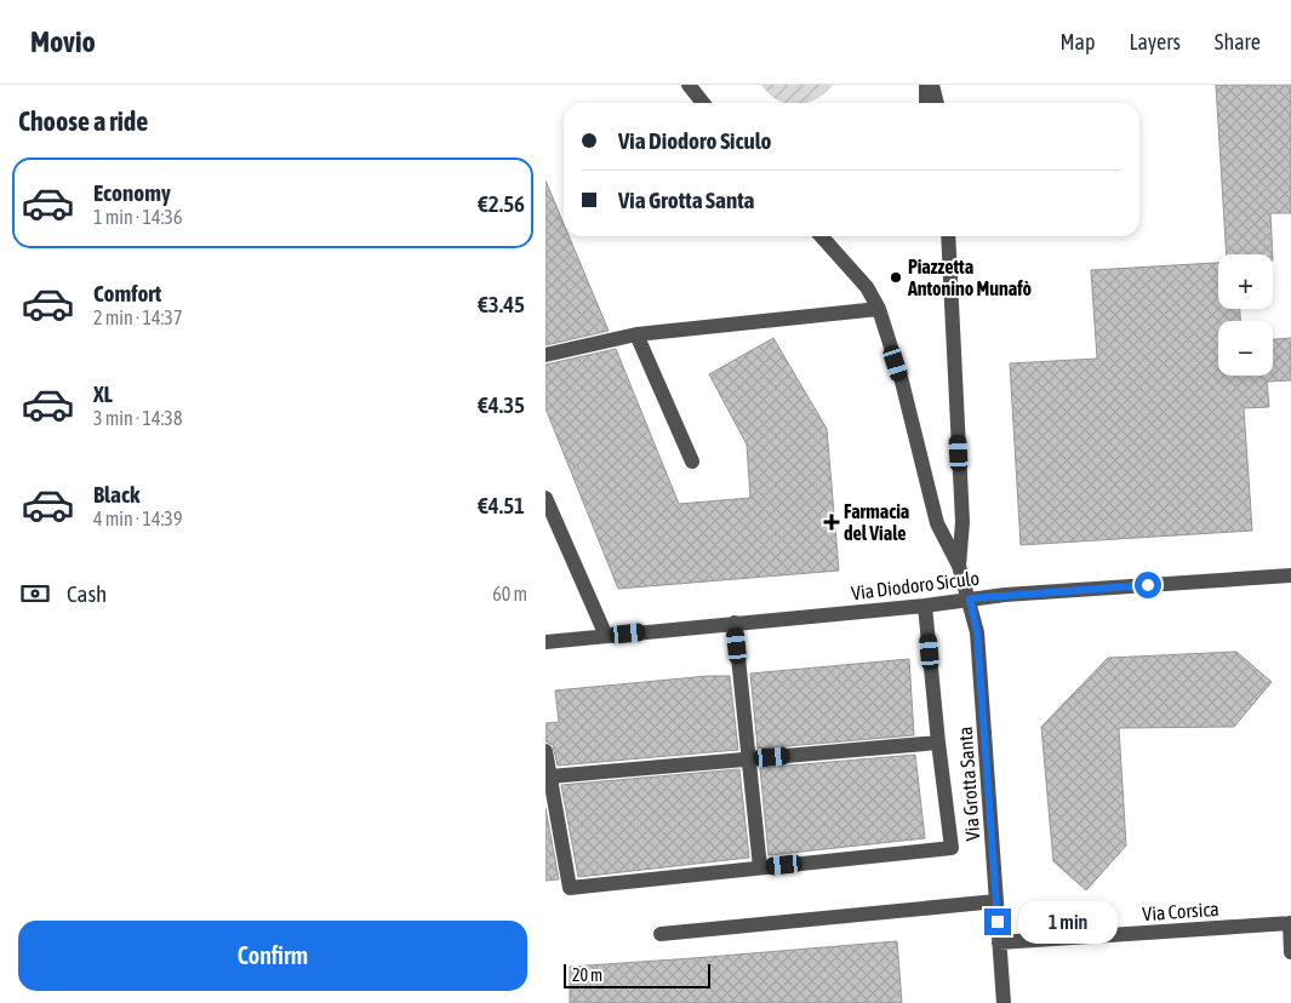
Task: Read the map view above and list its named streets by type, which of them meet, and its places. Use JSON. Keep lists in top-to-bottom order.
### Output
{
  "streets": {
    "street": ["Via Diodoro Siculo", "Via Grotta Santa", "Via Corsica"]
  },
  "crossings": [
    ["Via Diodoro Siculo", "Via Grotta Santa"],
    ["Via Grotta Santa", "Via Corsica"]
  ],
  "places": {
    "other": ["Piazzetta Antonino Munafò"],
    "health": ["Farmacia del Viale"]
  },
  "scale_bar": "20 m",
  "page": {
    "header": "Movio",
    "nav": ["Map", "Layers", "Share"],
    "heading": "Choose a ride",
    "banner": ["Via Diodoro Siculo", "Via Grotta Santa"],
    "list": [
      {
        "name": "Economy",
        "note": "1 min · 14:36",
        "value": "€2.56"
      },
      {
        "name": "Comfort",
        "note": "2 min · 14:37",
        "value": "€3.45"
      },
      {
        "name": "XL",
        "note": "3 min · 14:38",
        "value": "€4.35"
      },
      {
        "name": "Black",
        "note": "4 min · 14:39",
        "value": "€4.51"
      }
    ],
    "map_buttons": ["+", "−"],
    "pay": ["Cash", "60 m"],
    "bubble": "1 min",
    "buttons": "Confirm",
    "scale": "20 m"
  }
}
